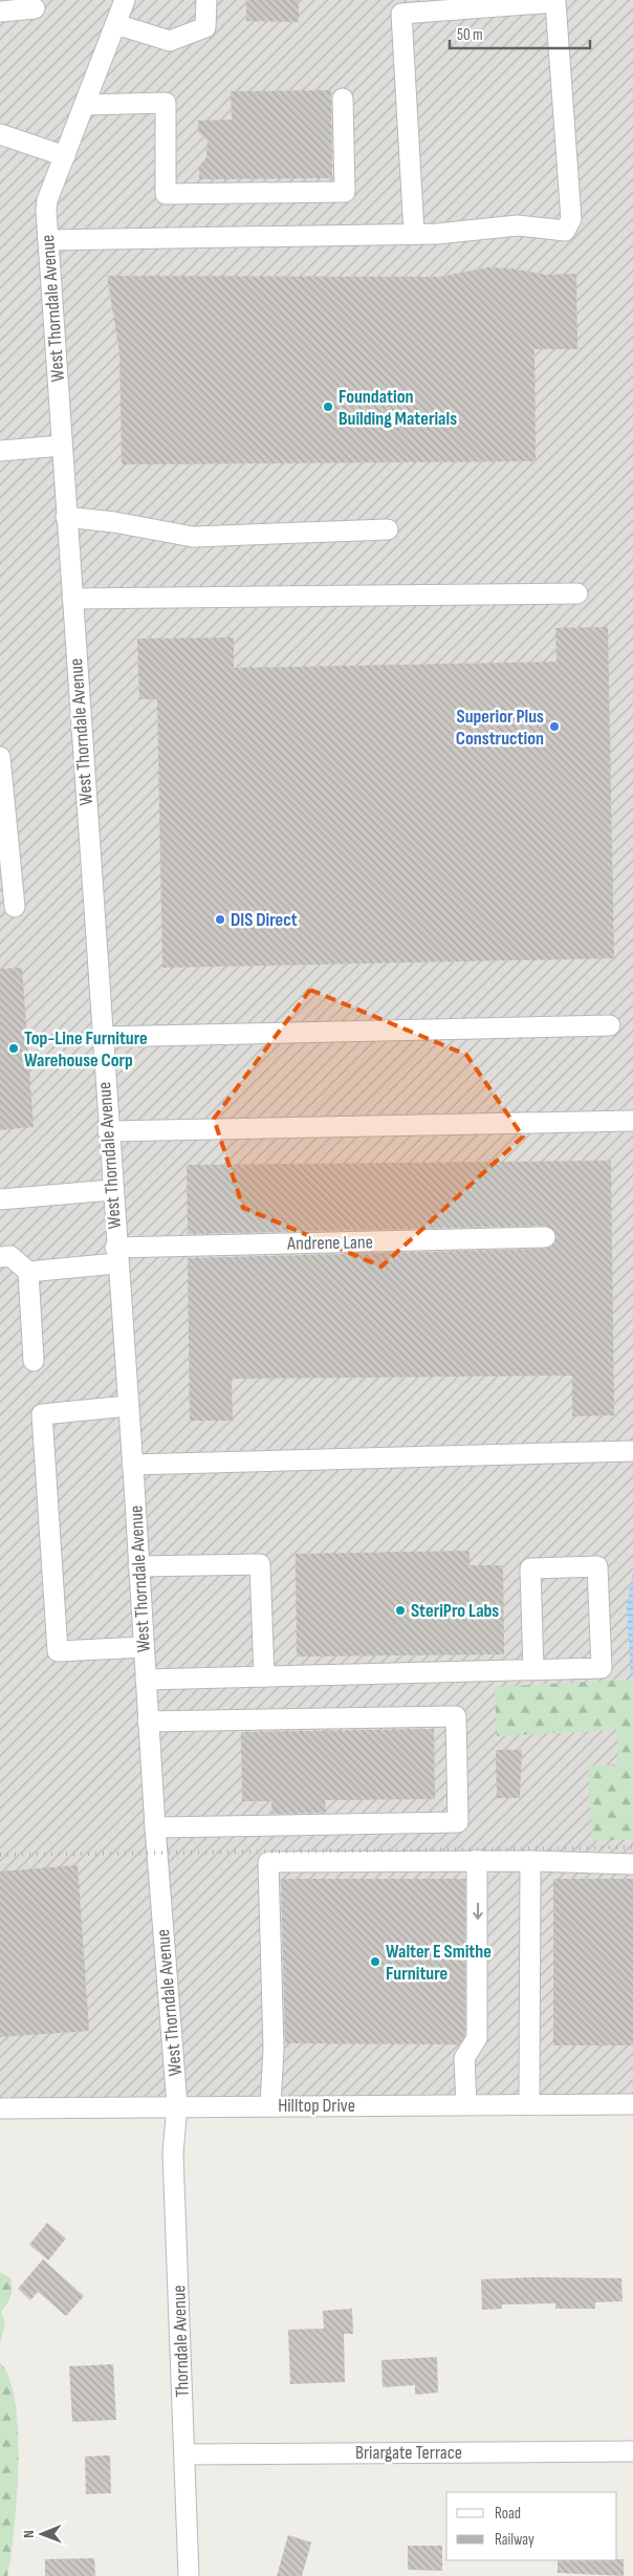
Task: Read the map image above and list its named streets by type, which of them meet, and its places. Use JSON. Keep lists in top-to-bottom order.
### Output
{
  "streets": {
    "street": [
      "West Thorndale Avenue",
      "Andrene Lane",
      "Hilltop Drive",
      "Thorndale Avenue",
      "Briargate Terrace"
    ]
  },
  "crossings": [
    ["West Thorndale Avenue", "Andrene Lane"],
    ["West Thorndale Avenue", "Hilltop Drive"],
    ["West Thorndale Avenue", "Thorndale Avenue"],
    ["Hilltop Drive", "Thorndale Avenue"],
    ["Thorndale Avenue", "Briargate Terrace"]
  ],
  "places": [
    "Foundation Building Materials",
    "Superior Plus Construction",
    "DIS Direct",
    "Top-Line Furniture Warehouse Corp",
    "SteriPro Labs",
    "Walter E Smithe Furniture"
  ],
  "legend": ["Road", "Railway"],
  "scale_bar": "50 m",
  "north": "left"
}
